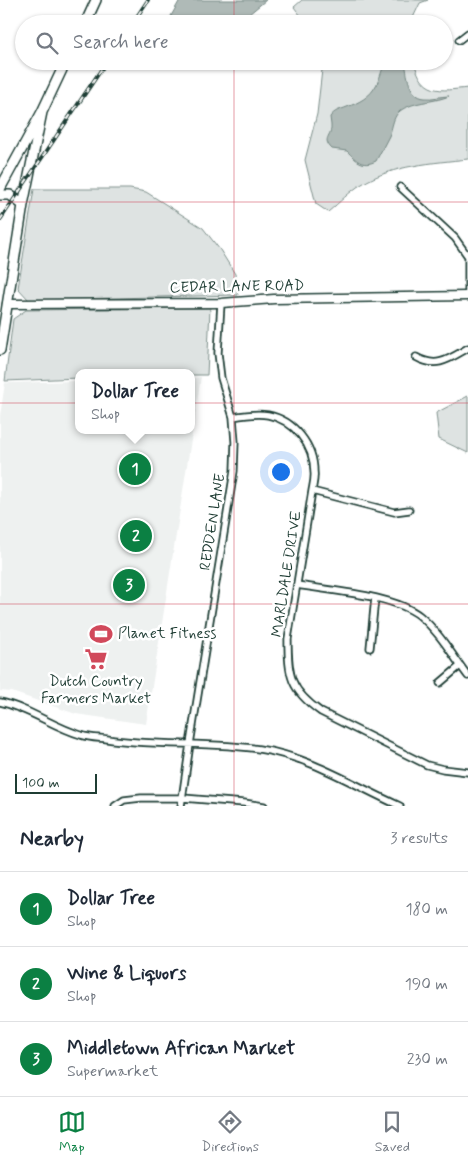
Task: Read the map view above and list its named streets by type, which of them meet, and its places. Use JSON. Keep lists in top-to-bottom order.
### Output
{
  "streets": {
    "street": ["CEDAR LANE ROAD", "REDDEN LANE", "MARLDALE DRIVE"]
  },
  "crossings": [
    ["CEDAR LANE ROAD", "REDDEN LANE"],
    ["REDDEN LANE", "MARLDALE DRIVE"]
  ],
  "places": {
    "sports": ["Planet Fitness"],
    "supermarket": ["Dutch Country Farmers Market"]
  },
  "scale_bar": "100 m",
  "page": {
    "search": "Search here",
    "popup": ["Dollar Tree", "Shop"],
    "pins": ["1", "2", "3"],
    "scale": "100 m",
    "heading": ["Nearby", "3 results"],
    "list": [
      {
        "mark": "1",
        "name": "Dollar Tree",
        "note": "Shop",
        "value": "180 m"
      },
      {
        "mark": "2",
        "name": "Wine & Liquors",
        "note": "Shop",
        "value": "190 m"
      },
      {
        "mark": "3",
        "name": "Middletown African Market",
        "note": "Supermarket",
        "value": "230 m"
      }
    ],
    "nav": ["Map", "Directions", "Saved"]
  }
}
